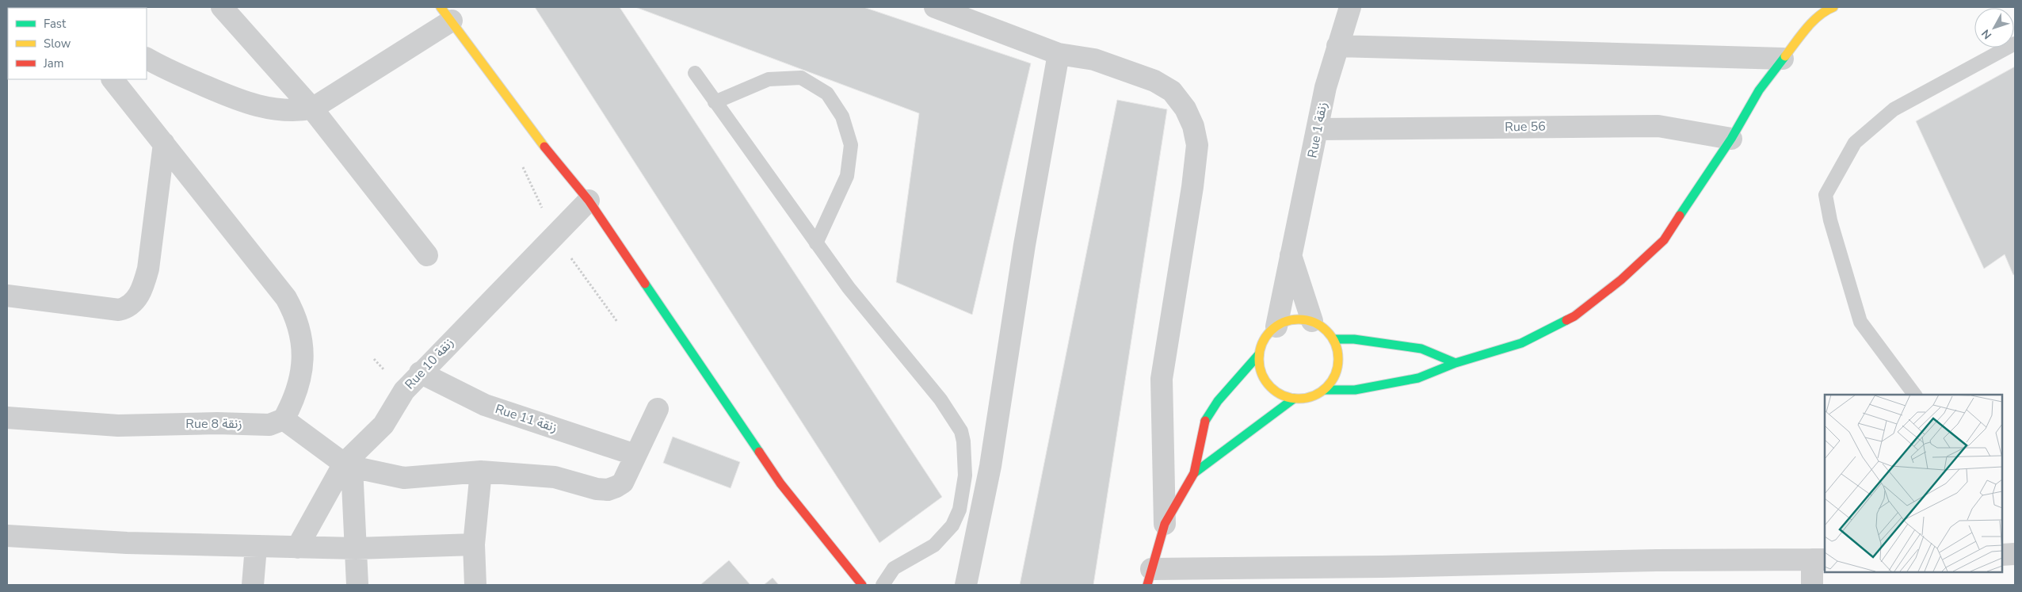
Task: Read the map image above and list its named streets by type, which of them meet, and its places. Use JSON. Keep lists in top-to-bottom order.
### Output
{
  "streets": {
    "street": [
      "Rue 56",
      "Rue 1 زنقة",
      "Rue 10 زنقة",
      "Rue 11 زنقة",
      "Rue 8 زنقة"
    ]
  },
  "crossings": [
    ["Rue 56", "Rue 1 زنقة"],
    ["Rue 10 زنقة", "Rue 11 زنقة"]
  ],
  "legend": ["Fast", "Slow", "Jam"],
  "north": "bottom left"
}
